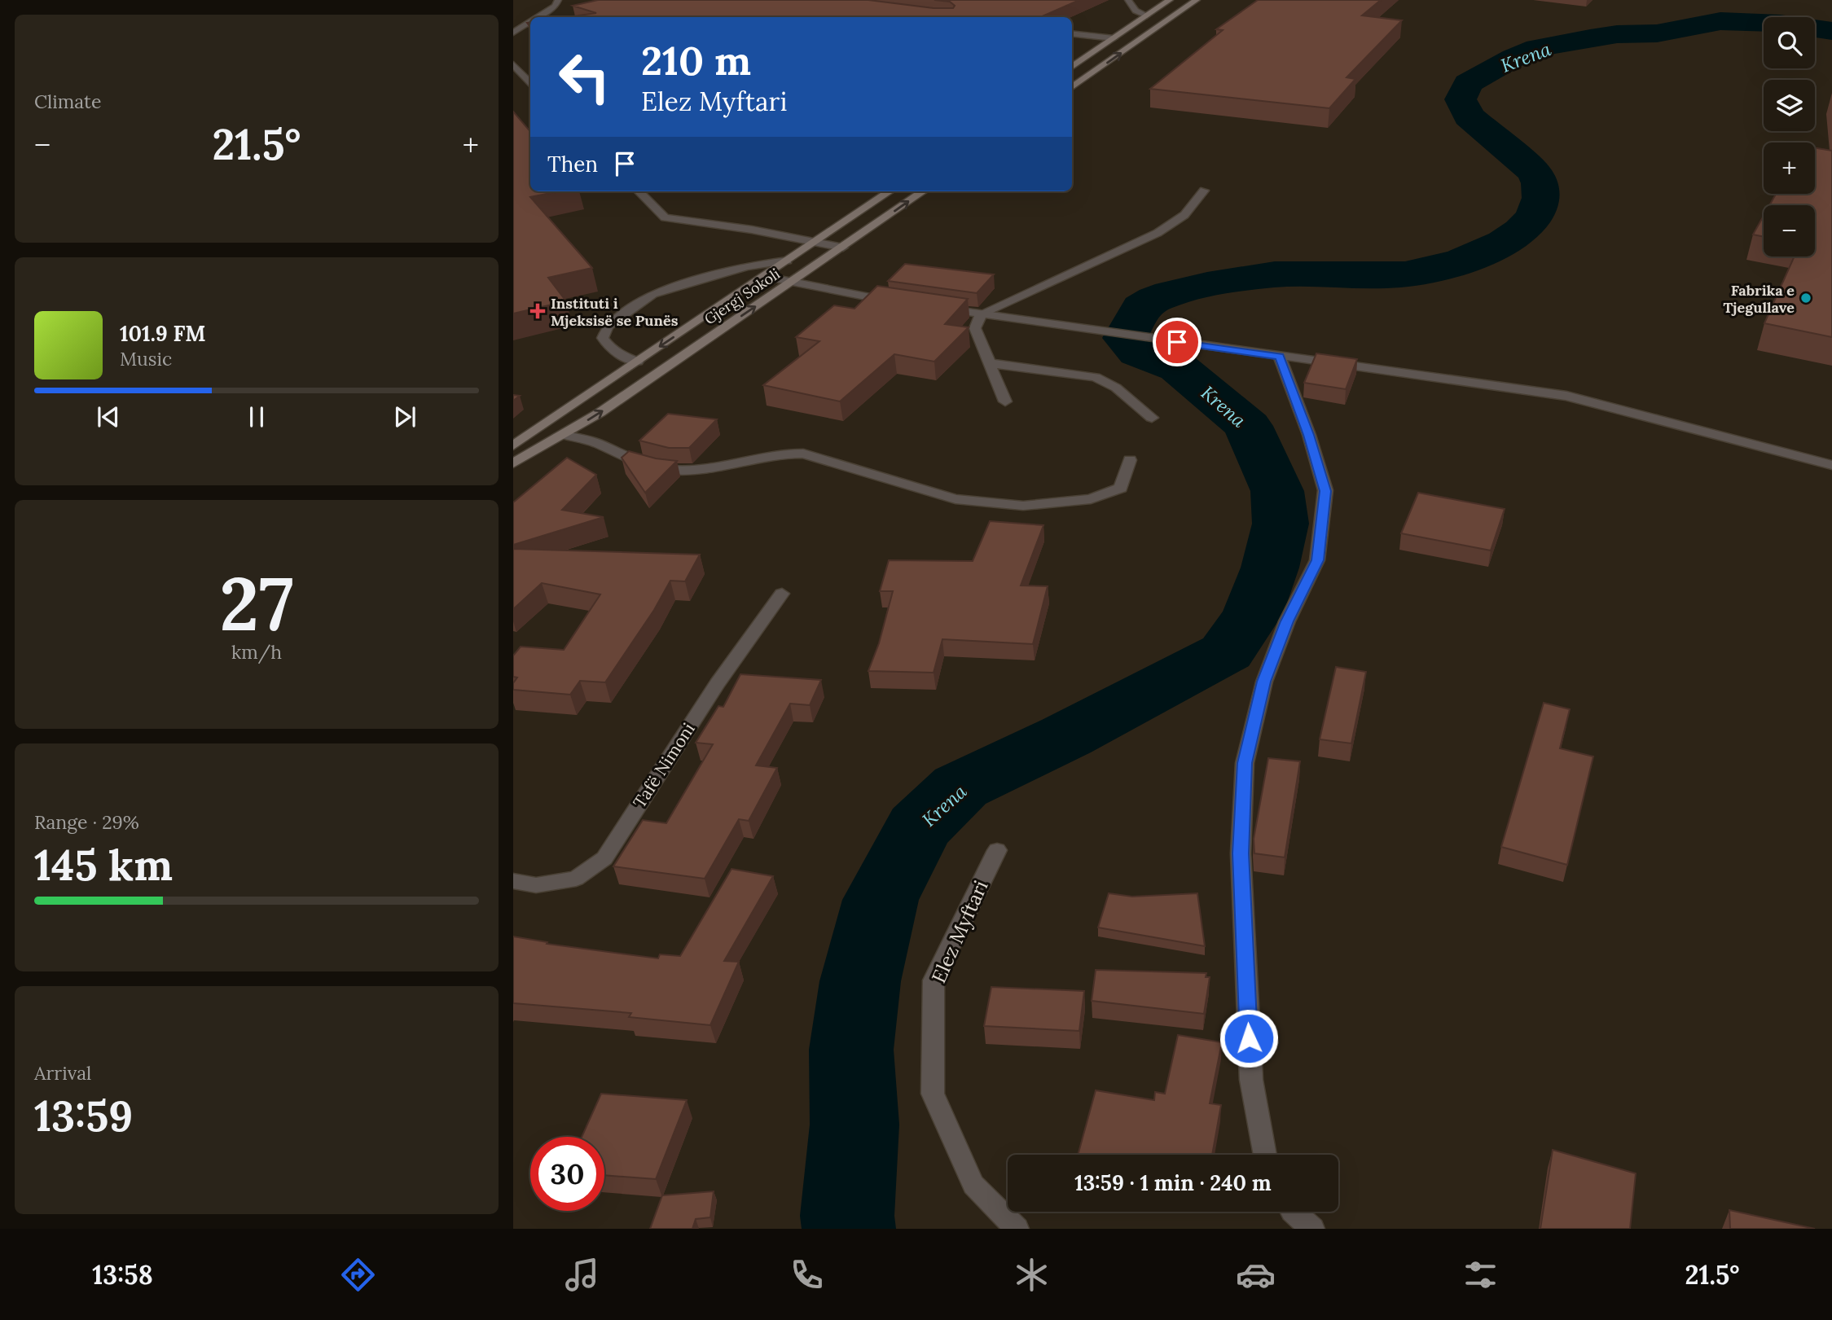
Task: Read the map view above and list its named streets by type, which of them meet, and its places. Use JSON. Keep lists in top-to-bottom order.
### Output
{
  "streets": {
    "main road": ["Gjergj Sokoli"],
    "street": ["Tafë Nimoni", "Elez Myftari"]
  },
  "water": ["Krena"],
  "places": {
    "other": ["Fabrika e Tjegullave"],
    "health": ["Instituti i Mjeksisë se Punës"]
  },
  "page": {
    "tile": [
      "Climate",
      ["27", "km/h"],
      ["Range · 29%", "145 km"],
      ["Arrival", "13:59"]
    ],
    "map_buttons": ["+", "−"],
    "turn": ["210 m", "Elez Myftari"],
    "heat": ["−", "21.5°", "+"],
    "then": "Then",
    "song": ["101.9 FM", "Music"],
    "limit": "30",
    "trip": "13:59 · 1 min · 240 m",
    "tabs": ["13:58", "21.5°"]
  }
}
